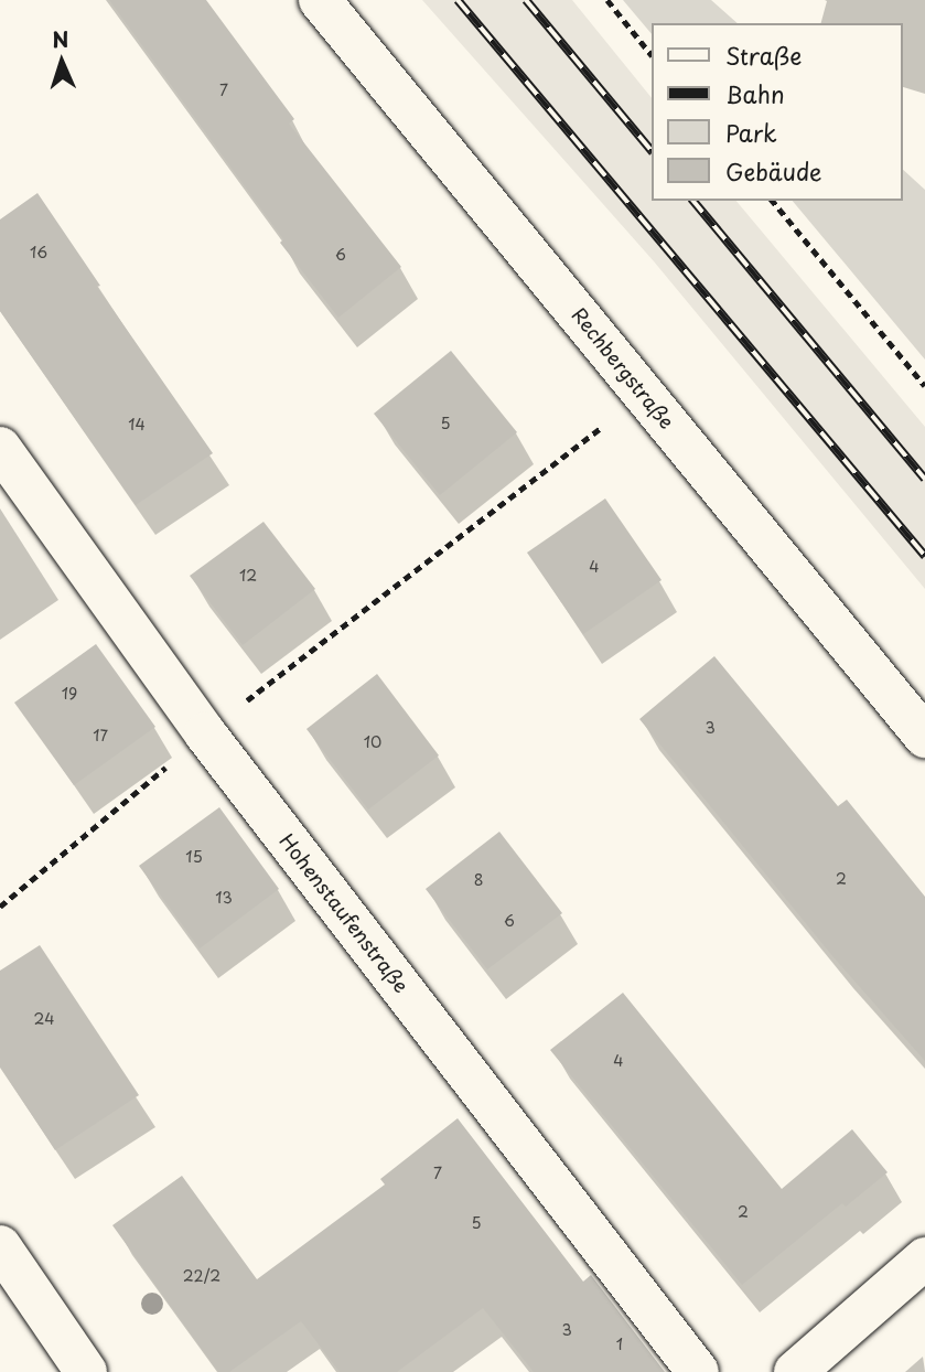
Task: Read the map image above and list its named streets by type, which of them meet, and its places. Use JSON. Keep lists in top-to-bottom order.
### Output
{
  "streets": {
    "street": ["Rechbergstraße", "Hohenstaufenstraße"]
  },
  "house_numbers": [
    "7",
    "16",
    "6",
    "5",
    "14",
    "4",
    "12",
    "19",
    "3",
    "17",
    "10",
    "15",
    "2",
    "8",
    "13",
    "6",
    "24",
    "4",
    "7",
    "2",
    "5",
    "22/2",
    "3",
    "1"
  ],
  "legend": [
    "Straße",
    "Bahn",
    "Park",
    "Gebäude"
  ],
  "north": "top"
}
